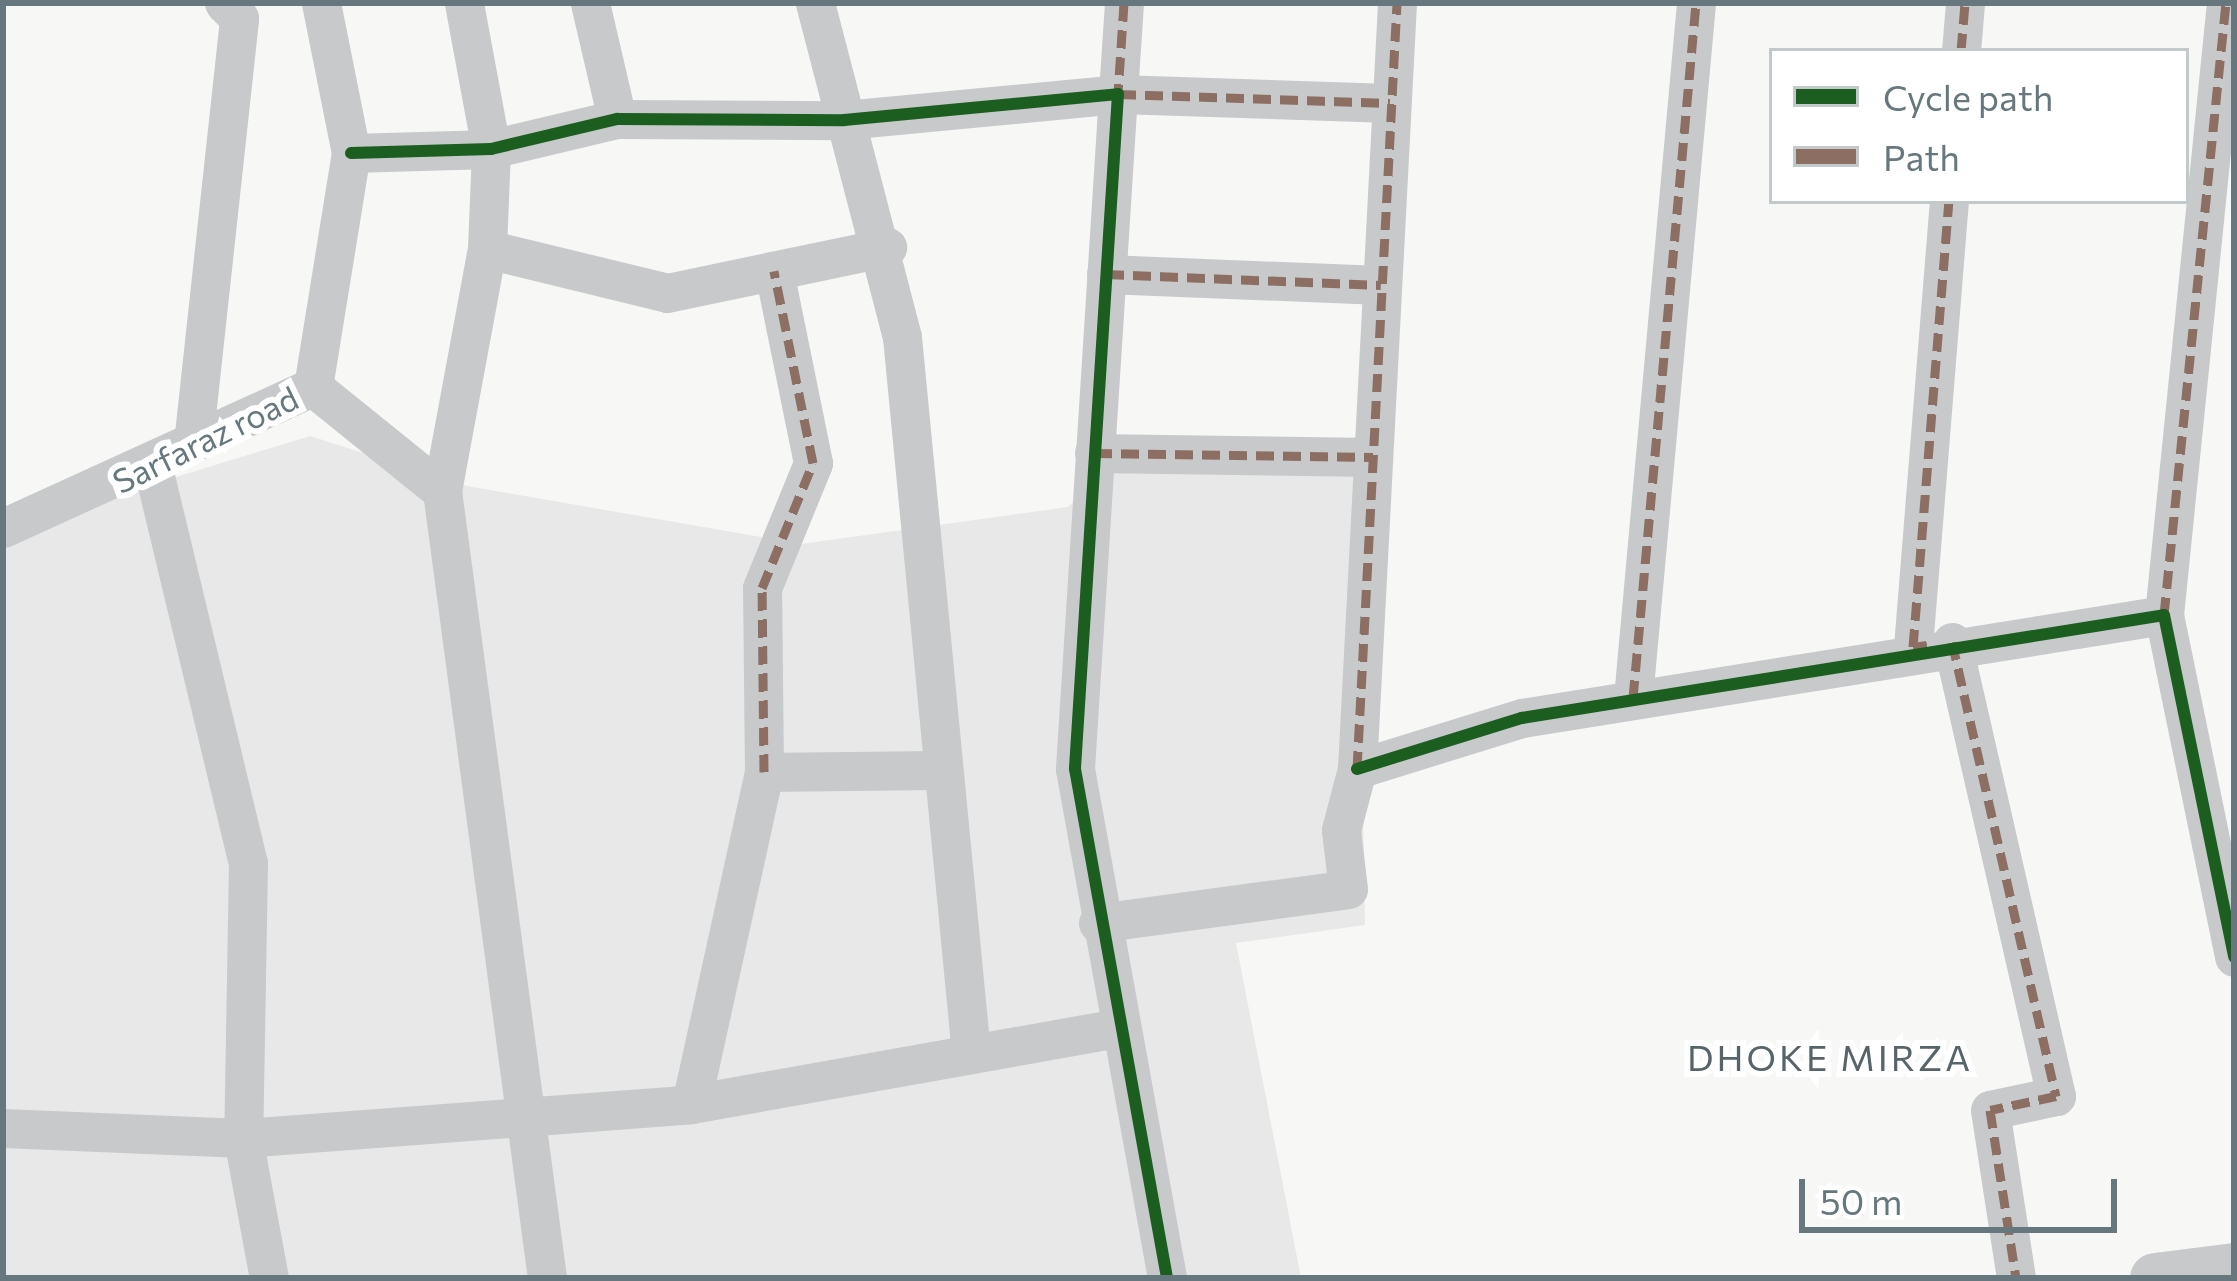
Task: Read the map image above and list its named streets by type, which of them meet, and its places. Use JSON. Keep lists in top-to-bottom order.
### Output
{
  "streets": {
    "street": ["Sarfaraz road"]
  },
  "districts": ["DHOKE MIRZA"],
  "legend": ["Cycle path", "Path"],
  "scale_bar": "50 m"
}
